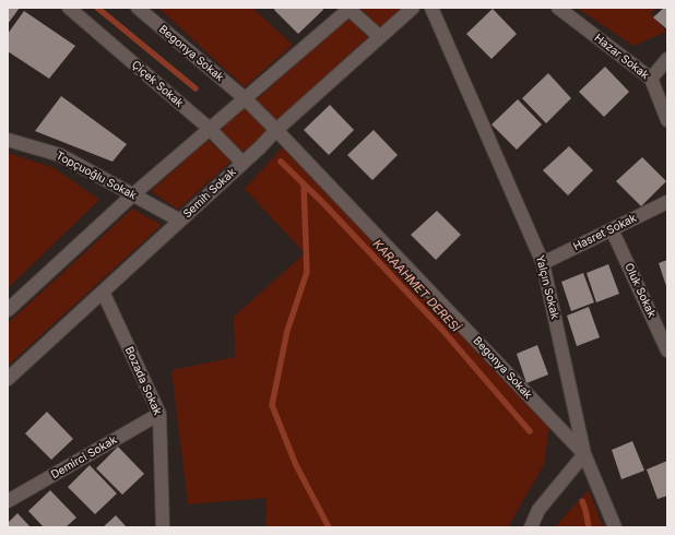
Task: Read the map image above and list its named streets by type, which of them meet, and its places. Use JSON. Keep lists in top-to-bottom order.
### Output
{
  "streets": {
    "street": [
      "Begonya Sokak",
      "Hazar Sokak",
      "Çiçek Sokak",
      "Topçuoğlu Sokak",
      "Semih Sokak",
      "Hasret Sokak",
      "Yalçın Sokak",
      "Oluk Sokak",
      "Bozada Sokak",
      "Demirci Sokak"
    ]
  },
  "crossings": [
    ["Begonya Sokak", "Çiçek Sokak"],
    ["Begonya Sokak", "Semih Sokak"],
    ["Begonya Sokak", "Yalçın Sokak"],
    ["Çiçek Sokak", "Semih Sokak"],
    ["Topçuoğlu Sokak", "Semih Sokak"],
    ["Semih Sokak", "Bozada Sokak"],
    ["Hasret Sokak", "Yalçın Sokak"],
    ["Hasret Sokak", "Oluk Sokak"],
    ["Bozada Sokak", "Demirci Sokak"]
  ],
  "water": ["KARAAHMET DERESİ"]
}
